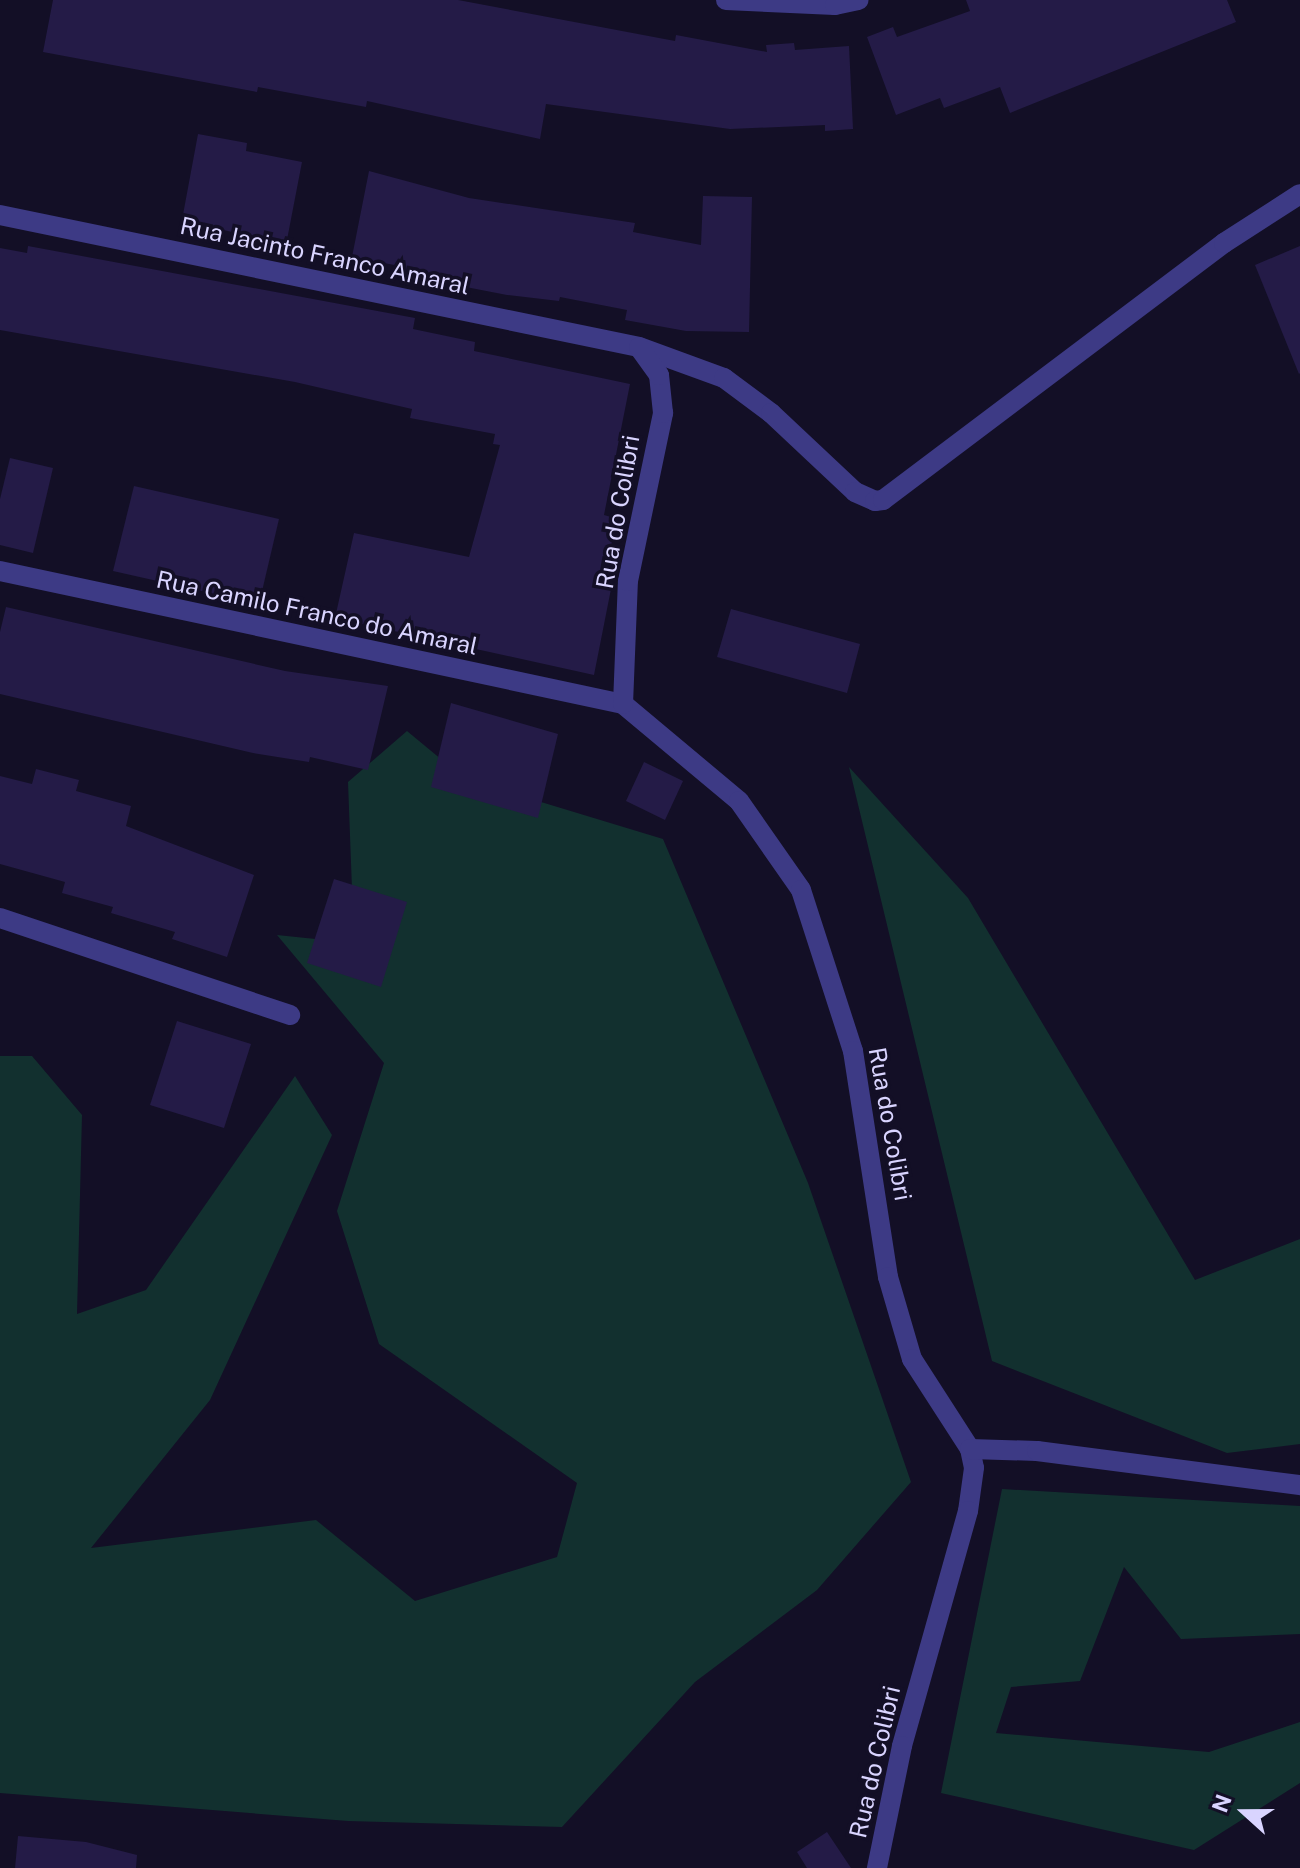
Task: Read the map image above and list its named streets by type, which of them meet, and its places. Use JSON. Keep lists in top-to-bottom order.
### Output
{
  "streets": {
    "street": ["Rua Jacinto Franco Amaral", "Rua do Colibri", "Rua Camilo Franco do Amaral"]
  },
  "crossings": [
    ["Rua Jacinto Franco Amaral", "Rua do Colibri"],
    ["Rua do Colibri", "Rua Camilo Franco do Amaral"]
  ],
  "north": "left"
}
